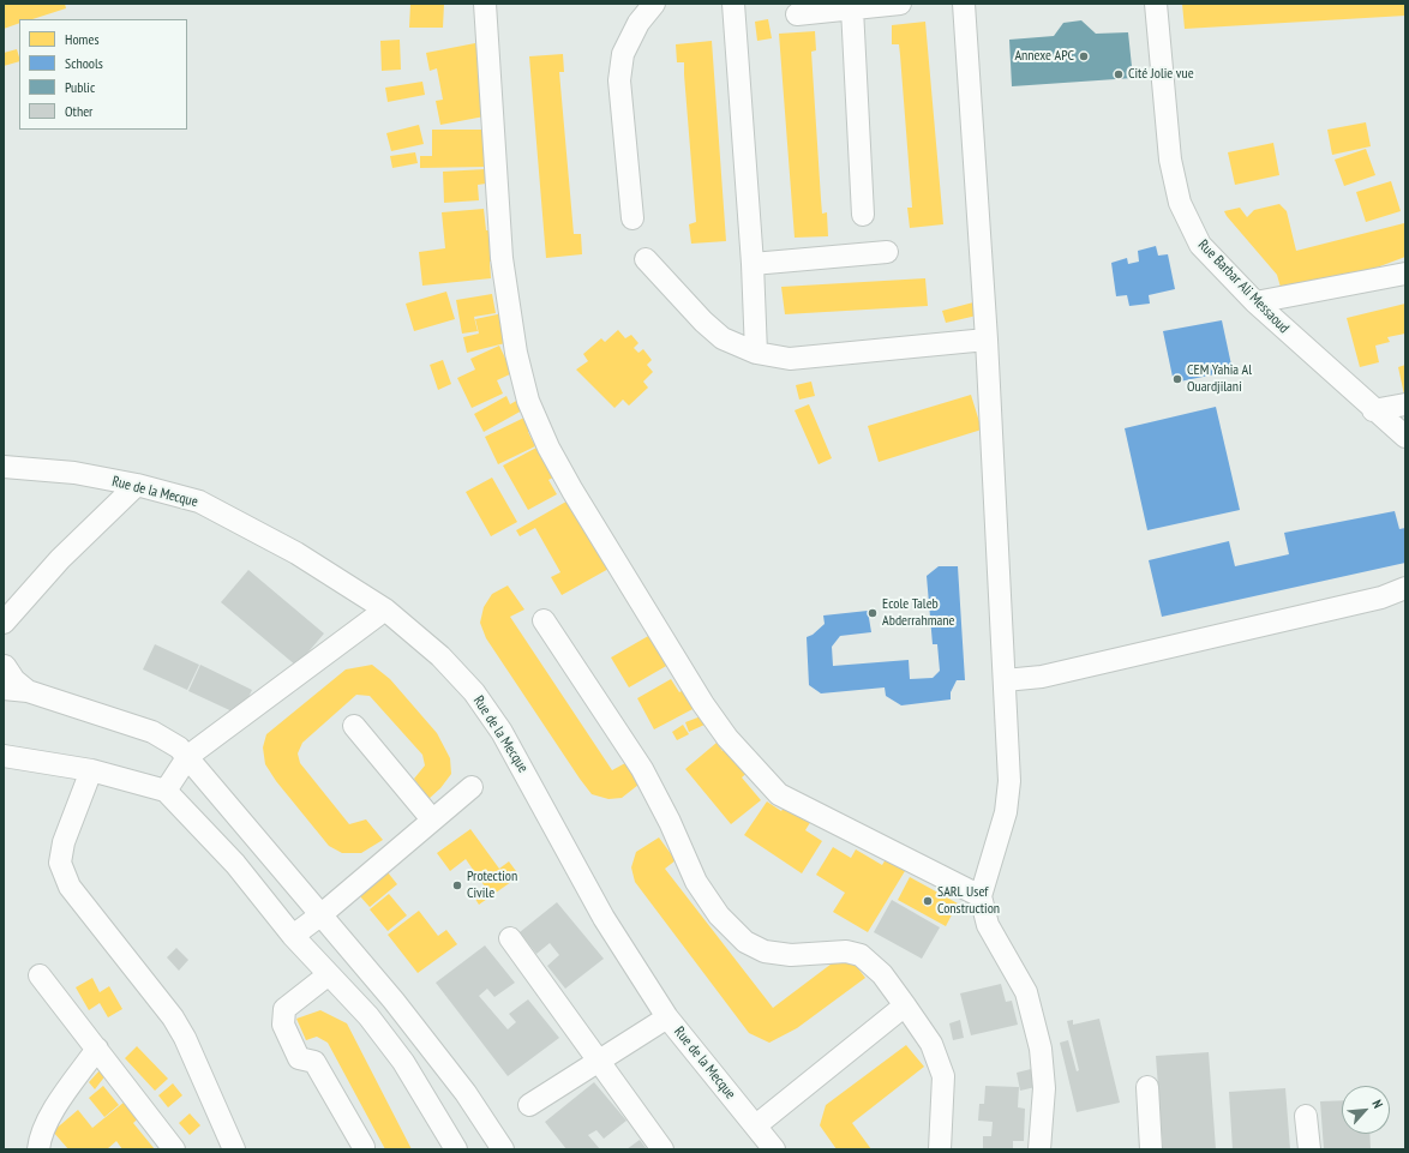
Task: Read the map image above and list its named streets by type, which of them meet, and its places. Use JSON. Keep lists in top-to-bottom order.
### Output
{
  "streets": {
    "street": ["Rue Barbar Ali Messaoud", "Rue de la Mecque"]
  },
  "places": [
    "Annexe APC",
    "Cité Jolie vue",
    "CEM Yahia Al Ouardjilani",
    "Ecole Taleb Abderrahmane",
    "Protection Civile",
    "SARL Usef Construction"
  ],
  "legend": [
    "Homes",
    "Schools",
    "Public",
    "Other"
  ],
  "north": "top right"
}
